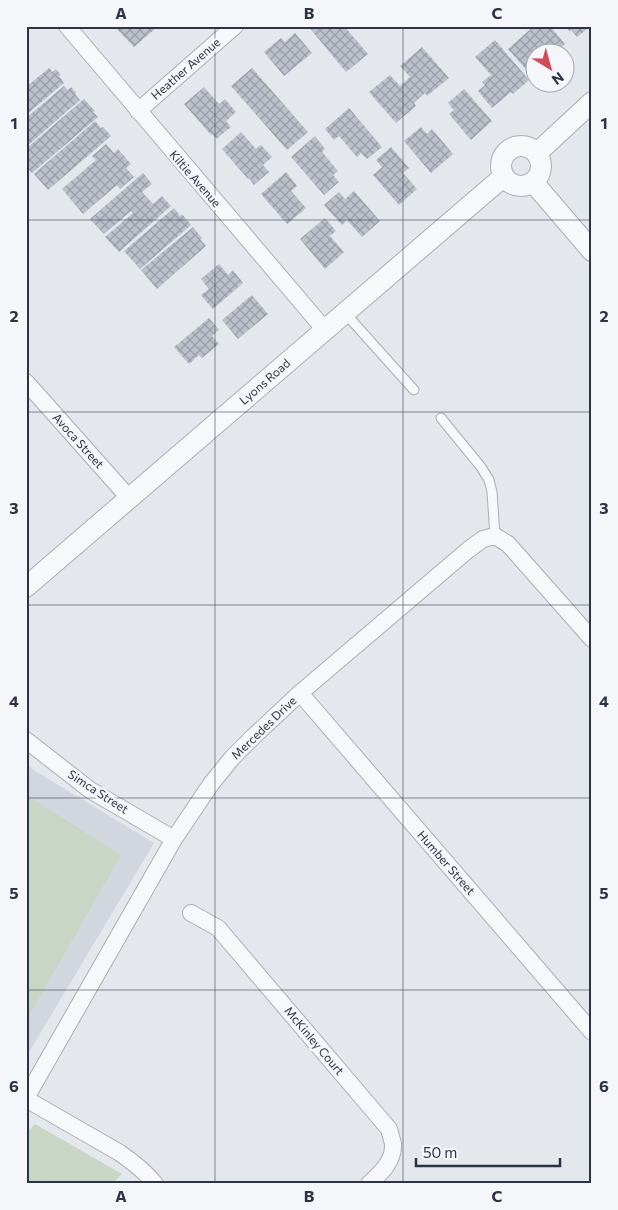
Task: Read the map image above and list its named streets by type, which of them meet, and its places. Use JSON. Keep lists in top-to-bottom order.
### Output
{
  "streets": {
    "street": [
      "Heather Avenue",
      "Kiltie Avenue",
      "Lyons Road",
      "Avoca Street",
      "Mercedes Drive",
      "Simca Street",
      "Humber Street",
      "McKinley Court"
    ]
  },
  "crossings": [
    ["Heather Avenue", "Kiltie Avenue"],
    ["Kiltie Avenue", "Lyons Road"],
    ["Lyons Road", "Avoca Street"],
    ["Mercedes Drive", "Simca Street"],
    ["Mercedes Drive", "Humber Street"]
  ],
  "scale_bar": "50 m",
  "north": "bottom right",
  "grid": {
    "columns": ["A", "B", "C"],
    "rows": [
      "1",
      "2",
      "3",
      "4",
      "5",
      "6"
    ]
  }
}
